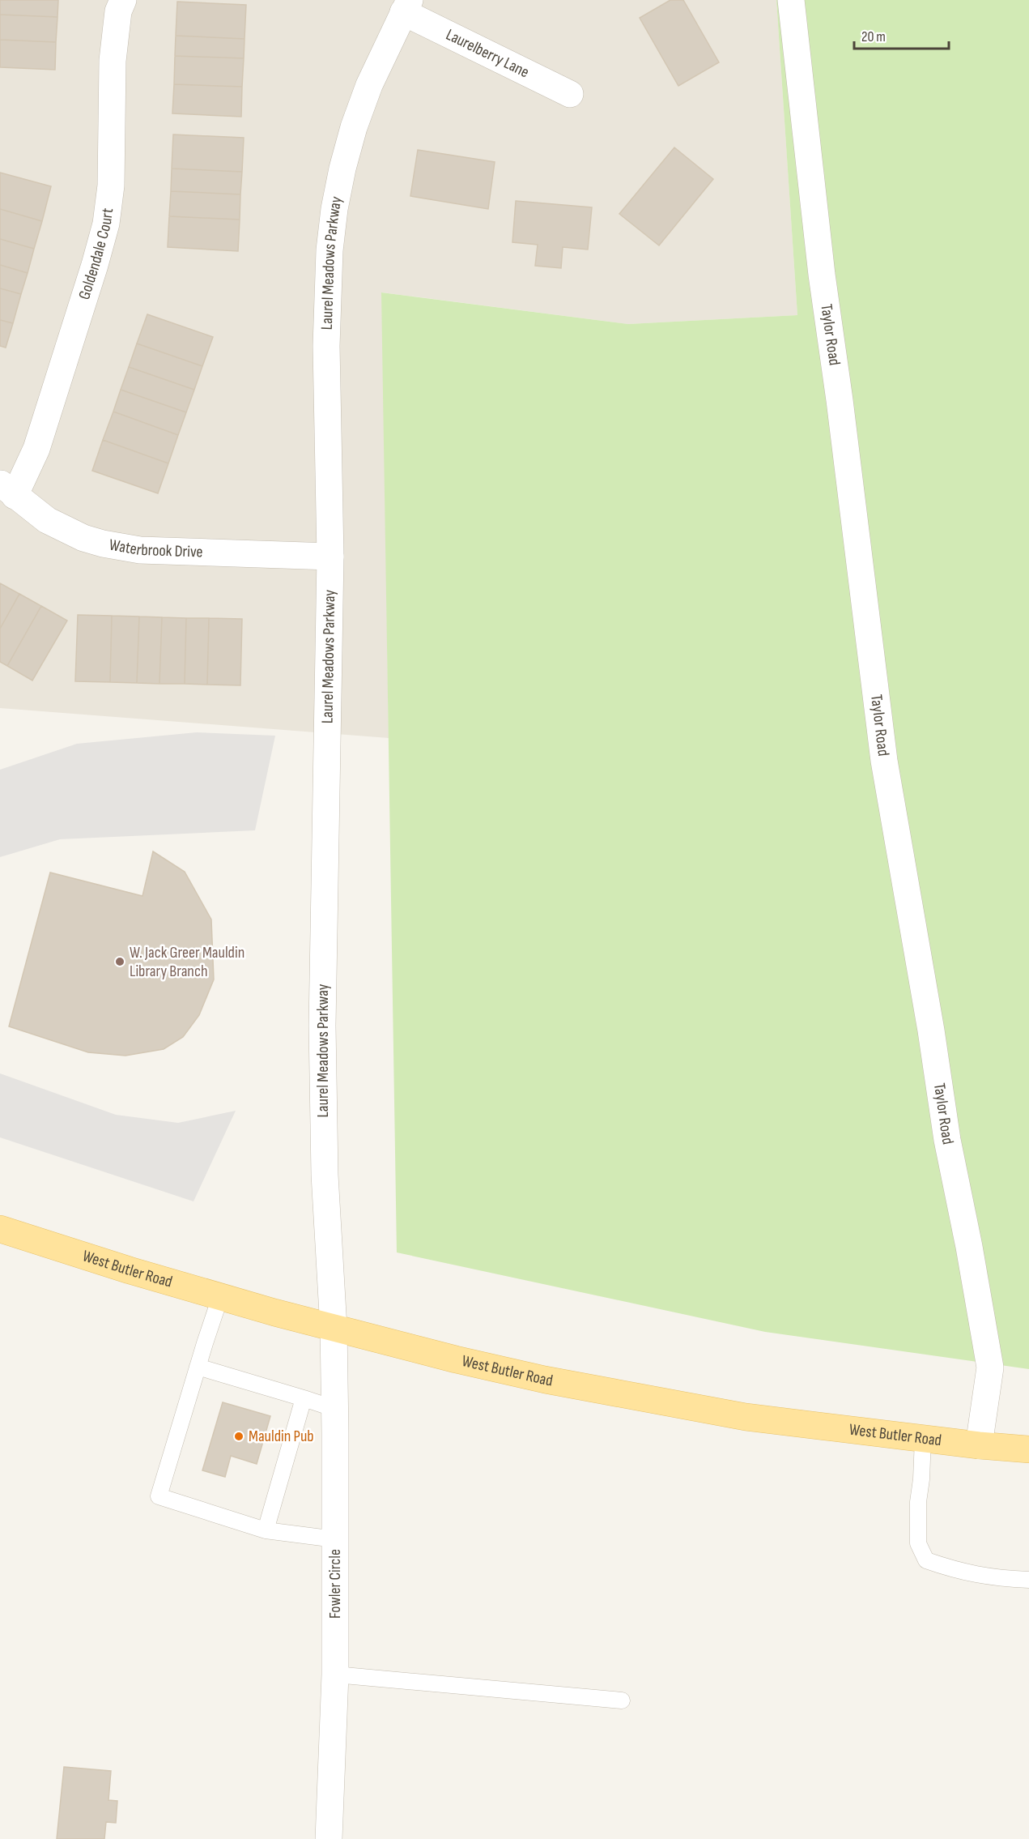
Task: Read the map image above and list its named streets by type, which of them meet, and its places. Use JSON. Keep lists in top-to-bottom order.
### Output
{
  "streets": {
    "main road": ["West Butler Road"],
    "street": [
      "Laurelberry Lane",
      "Goldendale Court",
      "Laurel Meadows Parkway",
      "Taylor Road",
      "Waterbrook Drive",
      "Fowler Circle"
    ]
  },
  "crossings": [
    ["Laurelberry Lane", "Laurel Meadows Parkway"],
    ["Goldendale Court", "Waterbrook Drive"],
    ["Laurel Meadows Parkway", "Waterbrook Drive"],
    ["Laurel Meadows Parkway", "West Butler Road"],
    ["Laurel Meadows Parkway", "Fowler Circle"],
    ["Taylor Road", "West Butler Road"],
    ["West Butler Road", "Fowler Circle"]
  ],
  "places": ["W. Jack Greer Mauldin Library Branch", "Mauldin Pub"],
  "scale_bar": "20 m"
}
